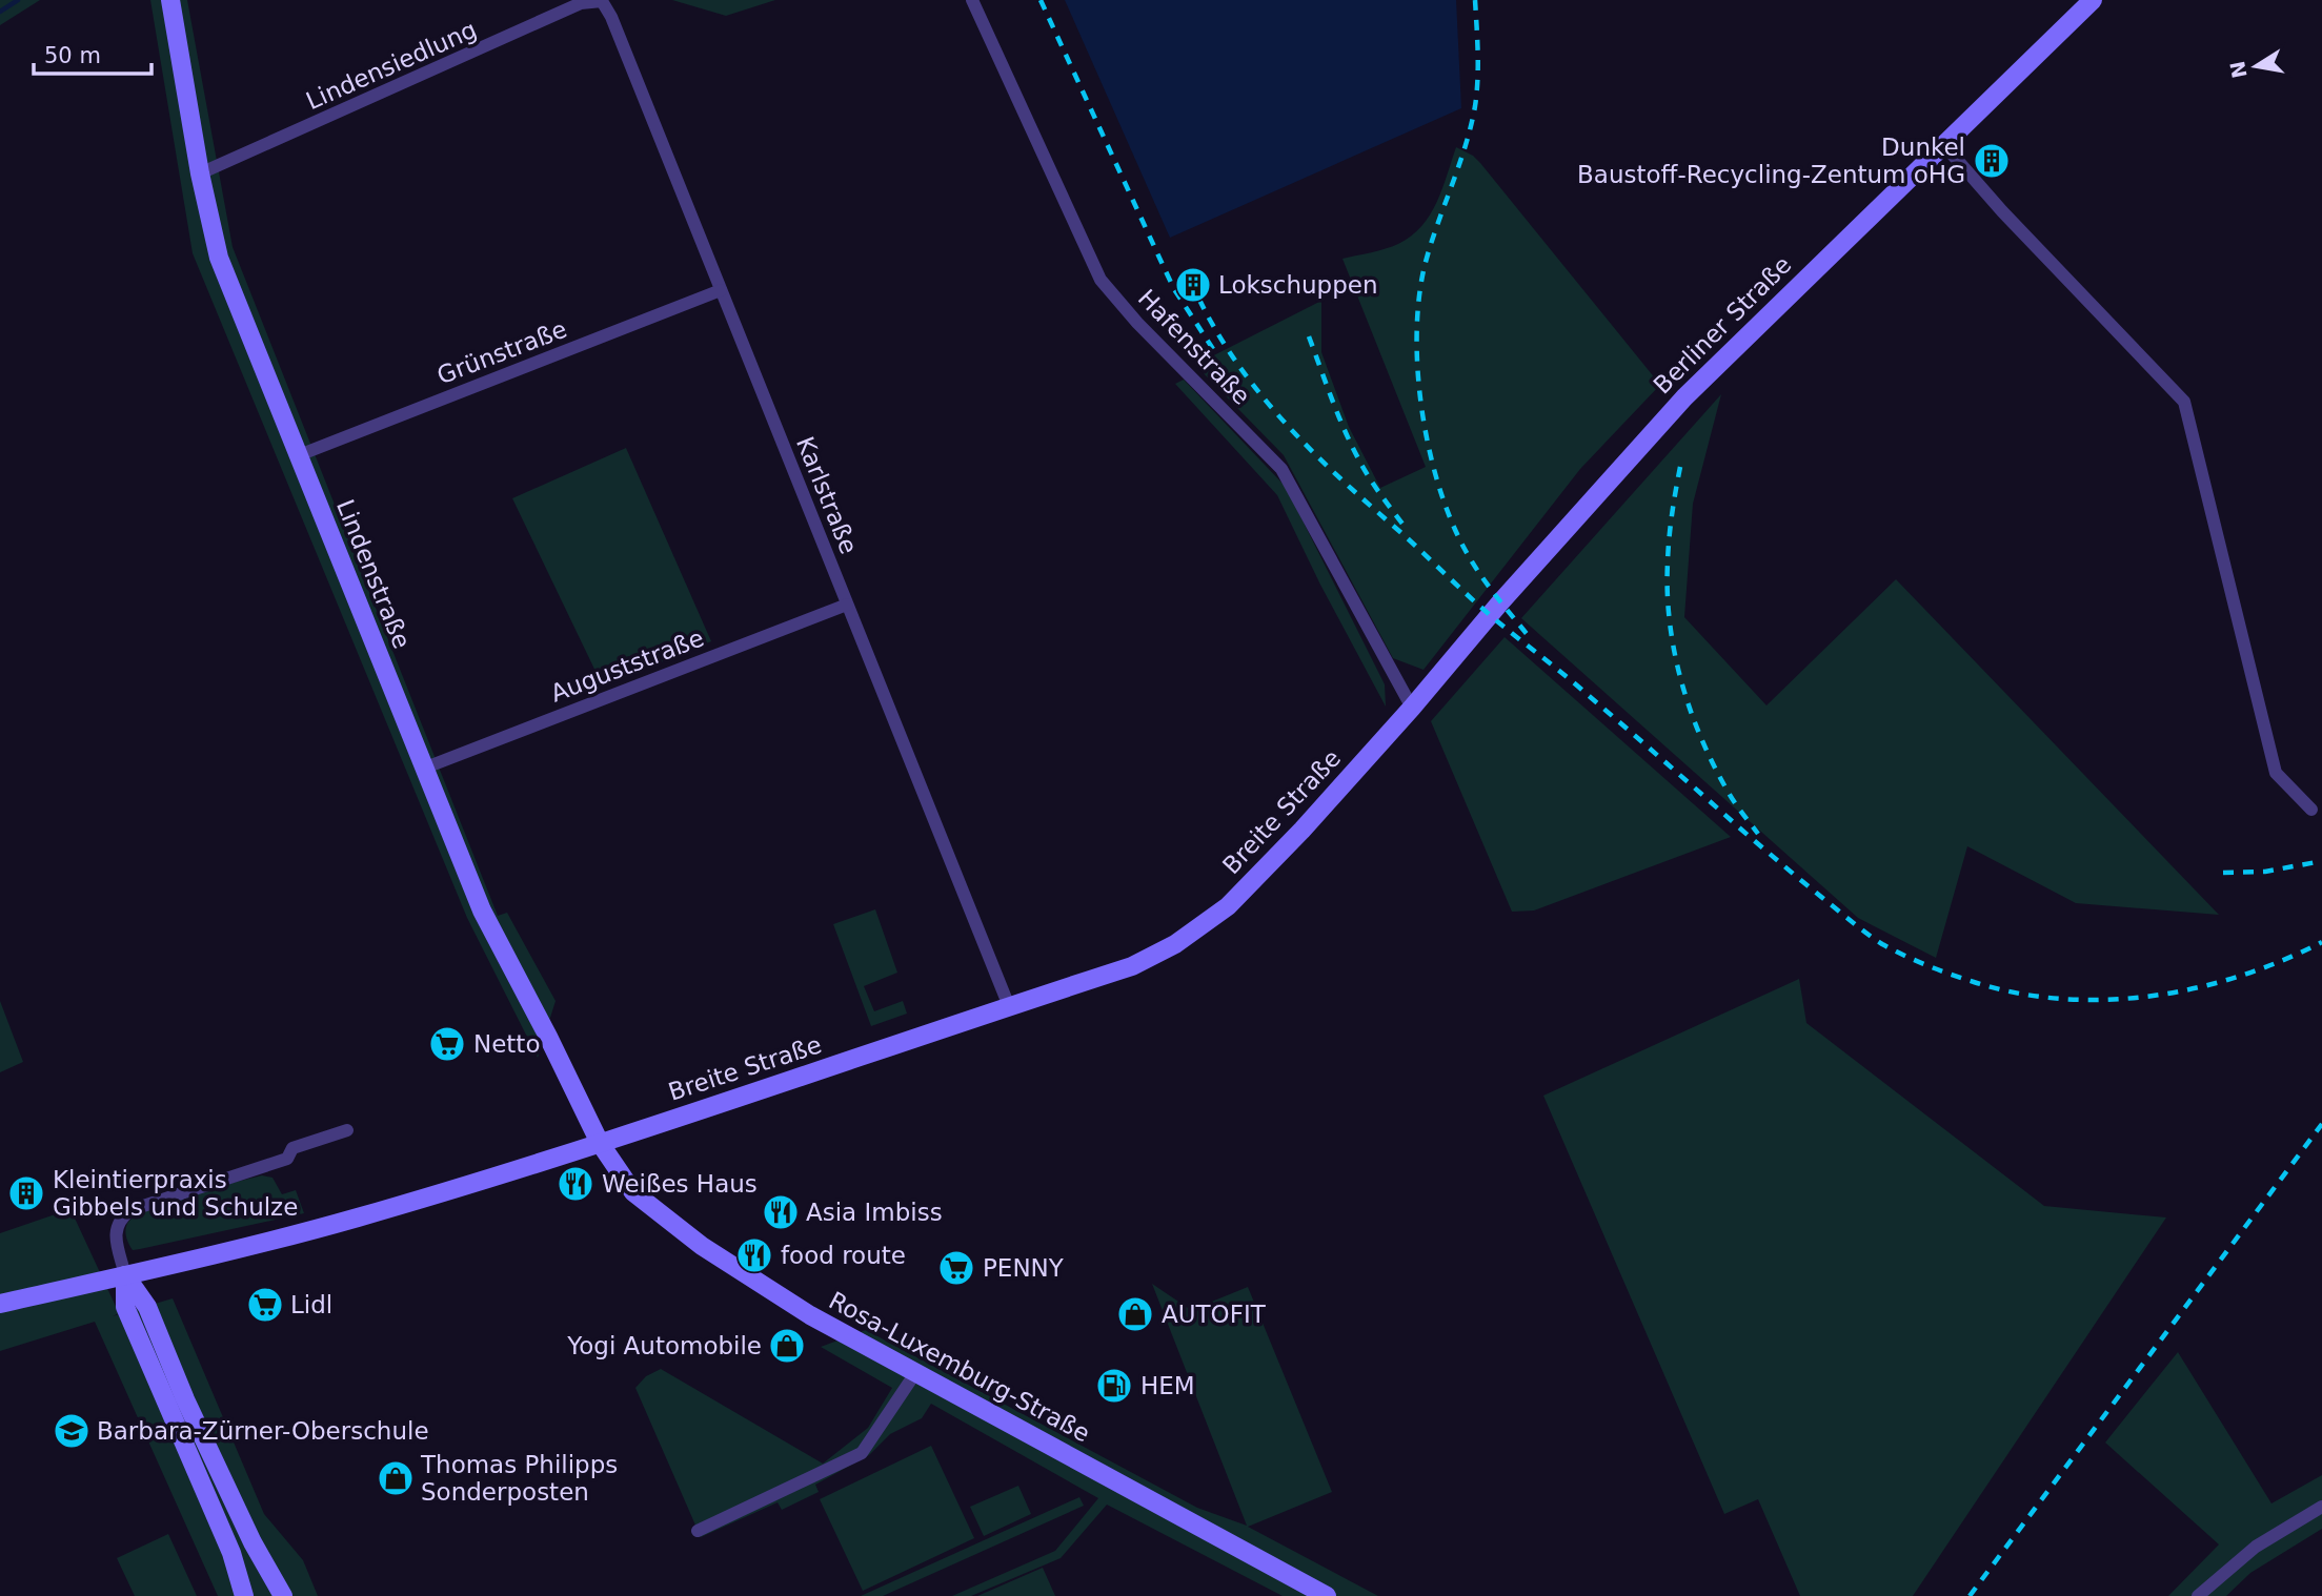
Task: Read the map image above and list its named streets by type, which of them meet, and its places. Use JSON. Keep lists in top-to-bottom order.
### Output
{
  "streets": {
    "main road": [
      "Berliner Straße",
      "Lindenstraße",
      "Breite Straße",
      "Rosa-Luxemburg-Straße"
    ],
    "street": [
      "Lindensiedlung",
      "Hafenstraße",
      "Grünstraße",
      "Karlstraße",
      "Auguststraße"
    ]
  },
  "crossings": [
    ["Lindensiedlung", "Karlstraße"],
    ["Lindensiedlung", "Lindenstraße"],
    ["Berliner Straße", "Hafenstraße"],
    ["Berliner Straße", "Breite Straße"],
    ["Hafenstraße", "Breite Straße"],
    ["Grünstraße", "Karlstraße"],
    ["Grünstraße", "Lindenstraße"],
    ["Karlstraße", "Auguststraße"],
    ["Karlstraße", "Breite Straße"],
    ["Lindenstraße", "Auguststraße"],
    ["Lindenstraße", "Breite Straße"],
    ["Lindenstraße", "Rosa-Luxemburg-Straße"],
    ["Breite Straße", "Rosa-Luxemburg-Straße"]
  ],
  "places": {
    "building": ["Dunkel Baustoff-Recycling-Zentum oHG", "Lokschuppen", "Kleintierpraxis Gibbels und Schulze"],
    "supermarket": ["Netto", "PENNY", "Lidl"],
    "restaurant": ["Weißes Haus", "Asia Imbiss", "food route"],
    "shop": ["AUTOFIT", "Yogi Automobile", "Thomas Philipps Sonderposten"],
    "fuel station": ["HEM"],
    "school or university": ["Barbara-Zürner-Oberschule"]
  },
  "scale_bar": "50 m",
  "north": "left"
}
